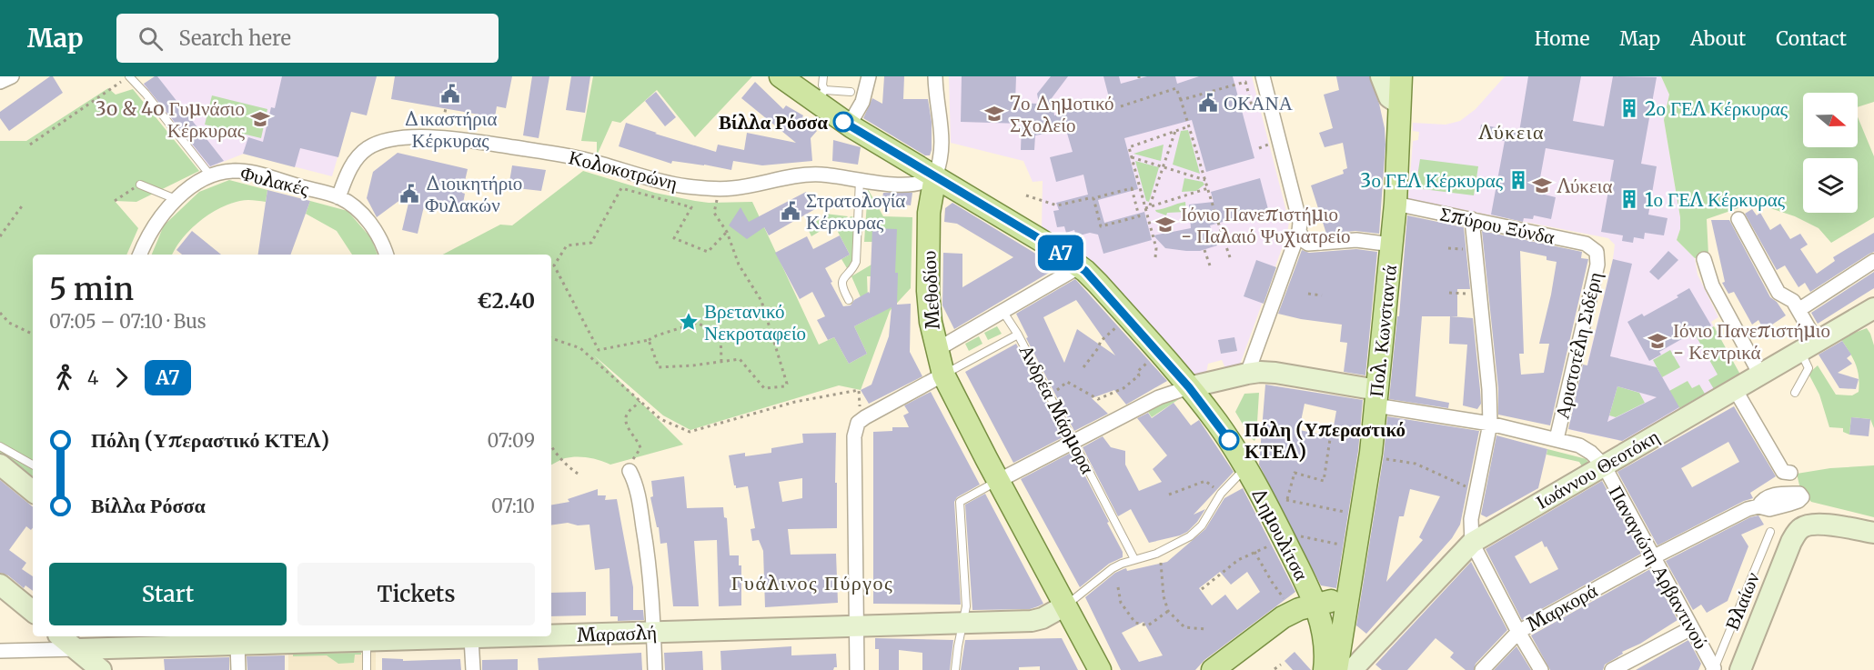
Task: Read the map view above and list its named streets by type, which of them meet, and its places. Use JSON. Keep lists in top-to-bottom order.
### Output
{
  "streets": {
    "main road": ["Μεθοδίου", "Πολ. Κωνσταντά", "Δημουλίτσα"],
    "street": [
      "Κολοκοτρώνη",
      "Φυλακές",
      "Σπύρου Ξύνδα",
      "Αριστοτέλη Σιδέρη",
      "Ιωάννου Θεοτόκη",
      "Παναγιώτη Αρβαντινού",
      "Μαρκορά",
      "Μαρασλή"
    ],
    "lane": ["Ανδρέα Μάρμορα", "Βλαίων"]
  },
  "crossings": [
    ["Κολοκοτρώνη", "Φυλακές"],
    ["Κολοκοτρώνη", "Μεθοδίου"],
    ["Κολοκοτρώνη", "Δημουλίτσα"],
    ["Σπύρου Ξύνδα", "Πολ. Κωνσταντά"],
    ["Σπύρου Ξύνδα", "Αριστοτέλη Σιδέρη"],
    ["Μεθοδίου", "Ανδρέα Μάρμορα"],
    ["Μεθοδίου", "Δημουλίτσα"],
    ["Πολ. Κωνσταντά", "Παναγιώτη Αρβαντινού"],
    ["Αριστοτέλη Σιδέρη", "Παναγιώτη Αρβαντινού"],
    ["Ιωάννου Θεοτόκη", "Παναγιώτη Αρβαντινού"],
    ["Παναγιώτη Αρβαντινού", "Βλαίων"],
    ["Παναγιώτη Αρβαντινού", "Μαρκορά"]
  ],
  "districts": ["Λύκεια", "Γυάλινος Πύργος"],
  "places": {
    "public building": [
      "Δικαστήρια Κέρκυρας",
      "ΟΚΑΝΑ",
      "Διοικητήριο Φυλακών",
      "Στρατολογία Κέρκυρας"
    ],
    "building": ["2ο ΓΕΛ Κέρκυρας", "3ο ΓΕΛ Κέρκυρας", "1ο ΓΕΛ Κέρκυρας"],
    "school or university": [
      "7ο Δημοτικό Σχολείο",
      "3o & 4o Γυμνάσιο Κέρκυρας",
      "Λύκεια",
      "Ιόνιο Πανεπιστήμιο - Παλαιό Ψυχιατρείο",
      "Ιόνιο Πανεπιστήμιο - Κεντρικά"
    ],
    "other": ["Βίλλα Ρόσσα", "Πόλη (Υπεραστικό ΚΤΕΛ)"],
    "place": ["Βρετανικό Νεκροταφείο"]
  },
  "lines": ["bus line A7"],
  "north": "right",
  "page": {
    "header": "Map",
    "search": "Search here",
    "nav": [
      "Home",
      "Map",
      "About",
      "Contact"
    ],
    "on_map": "A7",
    "heading": ["5 min", "07:05 – 07:10 · Bus", "€2.40"],
    "legs": ["4", "A7"],
    "list": [
      {
        "name": "Πόλη (Υπεραστικό ΚΤΕΛ)",
        "value": "07:09"
      },
      {
        "name": "Βίλλα Ρόσσα",
        "value": "07:10"
      }
    ],
    "buttons": ["Start", "Tickets"]
  }
}
